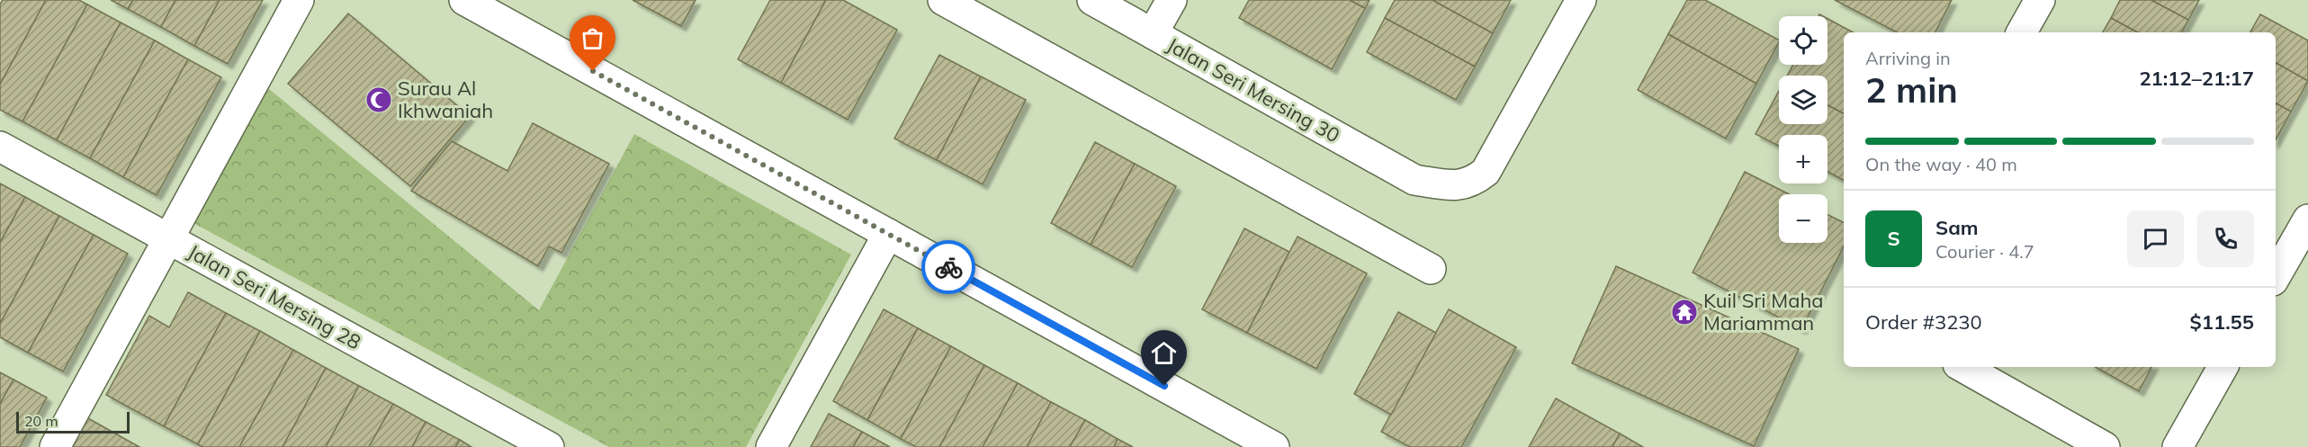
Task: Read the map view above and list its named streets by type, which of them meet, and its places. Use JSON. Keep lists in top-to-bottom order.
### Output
{
  "streets": {
    "street": ["Jalan Seri Mersing 30", "Jalan Seri Mersing 28"]
  },
  "places": {
    "mosque": ["Surau Al Ikhwaniah"],
    "temple": ["Kuil Sri Maha Mariamman"]
  },
  "scale_bar": "20 m",
  "page": {
    "map_buttons": ["+", "−"],
    "heading": ["2 min", "Arriving in", "21:12–21:17"],
    "panel": [
      "Sam",
      "Courier · 4.7",
      "Order #3230",
      "$11.55"
    ],
    "bar": "On the way · 40 m",
    "round": "S",
    "scale": "20 m"
  }
}
